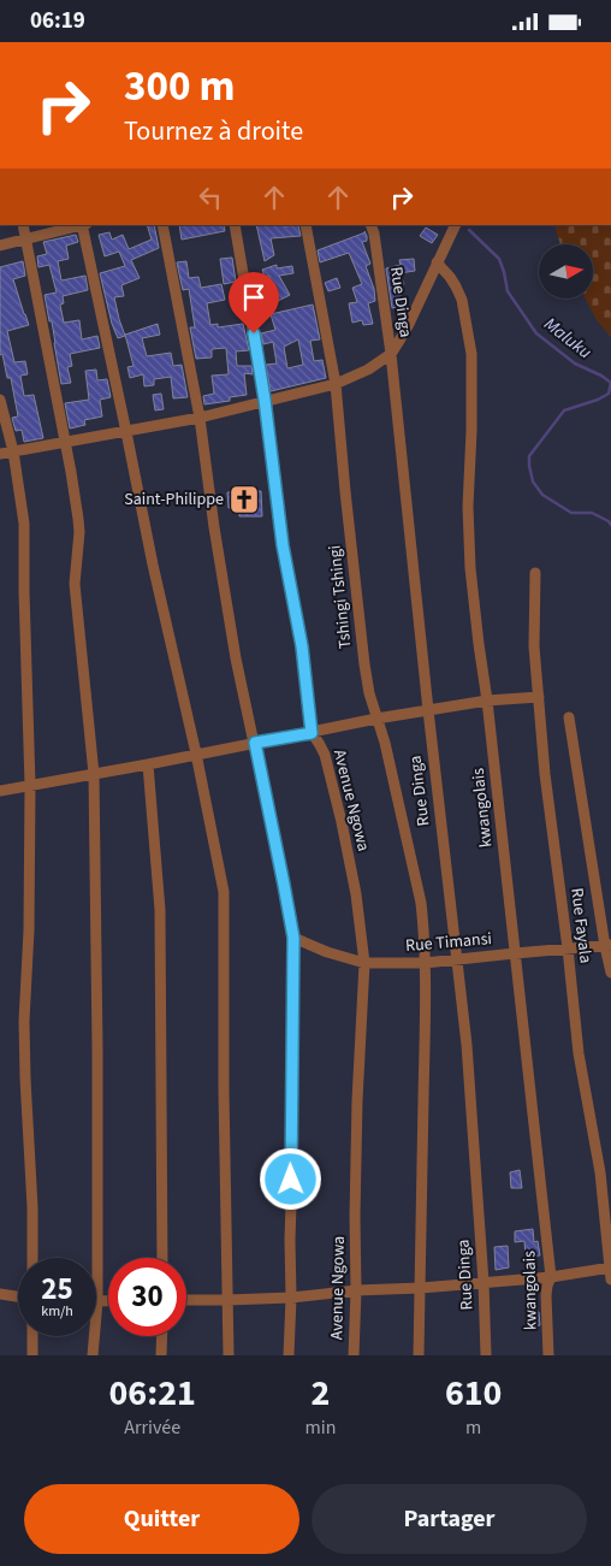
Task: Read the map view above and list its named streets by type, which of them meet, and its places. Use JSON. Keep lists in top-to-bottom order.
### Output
{
  "streets": {
    "street": [
      "Rue Dinga",
      "Tshingi Tshingi",
      "Avenue Ngowa",
      "kwangolais",
      "Rue Fayala",
      "Rue Timansi"
    ]
  },
  "crossings": [
    ["Rue Dinga", "Rue Timansi"],
    ["Tshingi Tshingi", "Rue Timansi"],
    ["Avenue Ngowa", "Rue Timansi"],
    ["kwangolais", "Rue Timansi"],
    ["Rue Fayala", "Rue Timansi"]
  ],
  "water": ["Maluku"],
  "places": {
    "church": ["Saint-Philippe"]
  },
  "north": "right",
  "page": {
    "status": "06:19",
    "turn": ["300 m", "Tournez à droite"],
    "speed": "25 km/h",
    "limit": "30",
    "eta": [
      "06:21",
      "Arrivée",
      "2",
      "min",
      "610",
      "m"
    ],
    "buttons": ["Quitter", "Partager"]
  }
}
